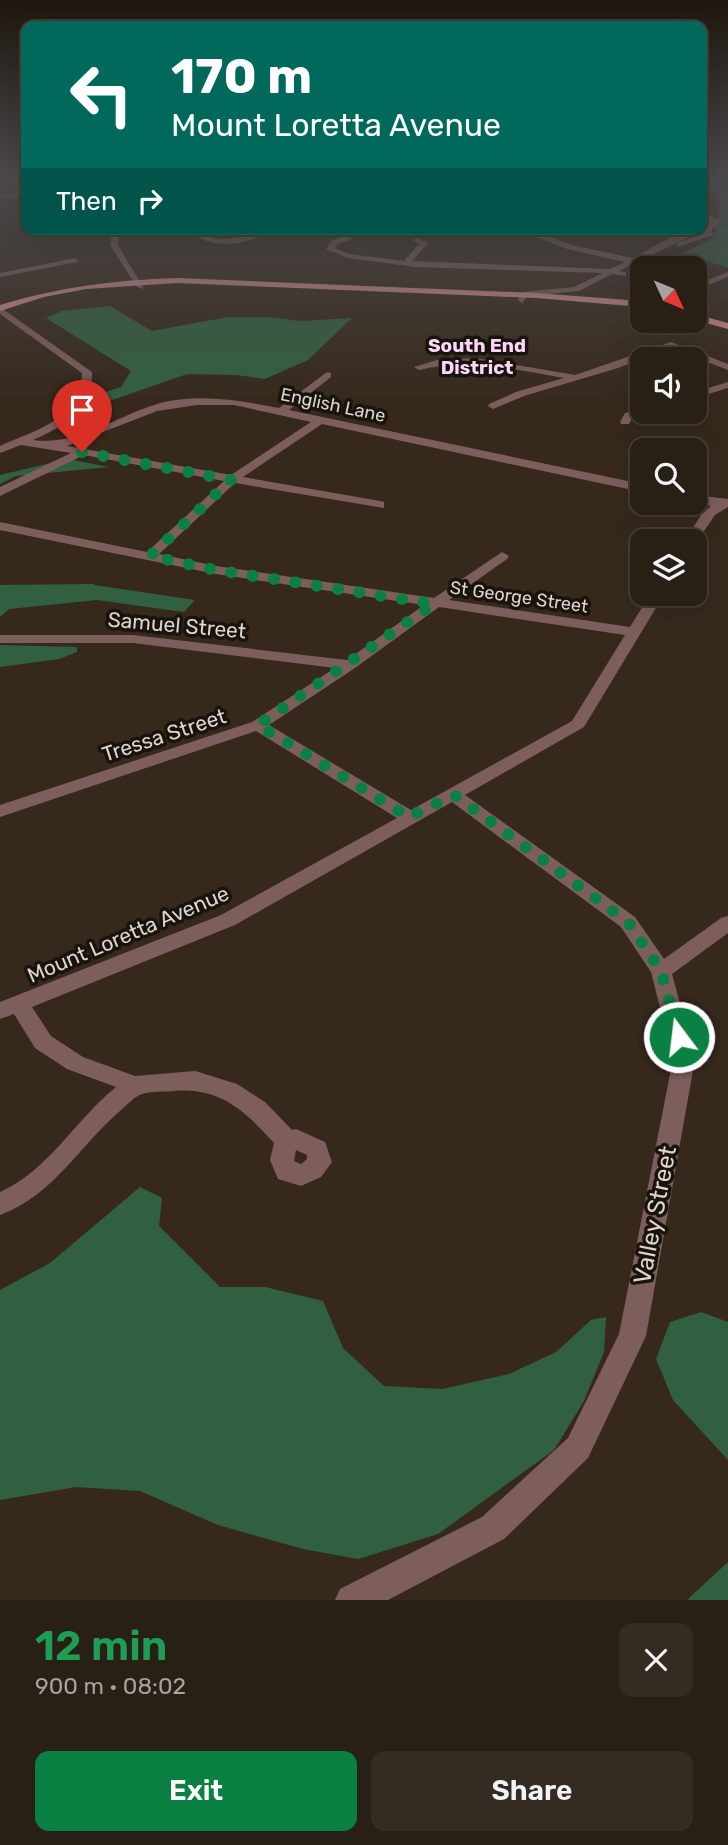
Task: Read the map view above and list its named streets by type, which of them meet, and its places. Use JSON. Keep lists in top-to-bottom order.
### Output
{
  "streets": {
    "street": [
      "English Lane",
      "St George Street",
      "Samuel Street",
      "Tressa Street",
      "Mount Loretta Avenue",
      "Valley Street"
    ]
  },
  "crossings": [
    ["St George Street", "Tressa Street"],
    ["St George Street", "Mount Loretta Avenue"],
    ["Samuel Street", "Tressa Street"],
    ["Mount Loretta Avenue", "Valley Street"]
  ],
  "districts": ["South End District"],
  "north": "bottom right",
  "page": {
    "turn": ["170 m", "Mount Loretta Avenue"],
    "then": "Then",
    "heading": ["12 min", "900 m · 08:02"],
    "buttons": ["Exit", "Share"]
  }
}
